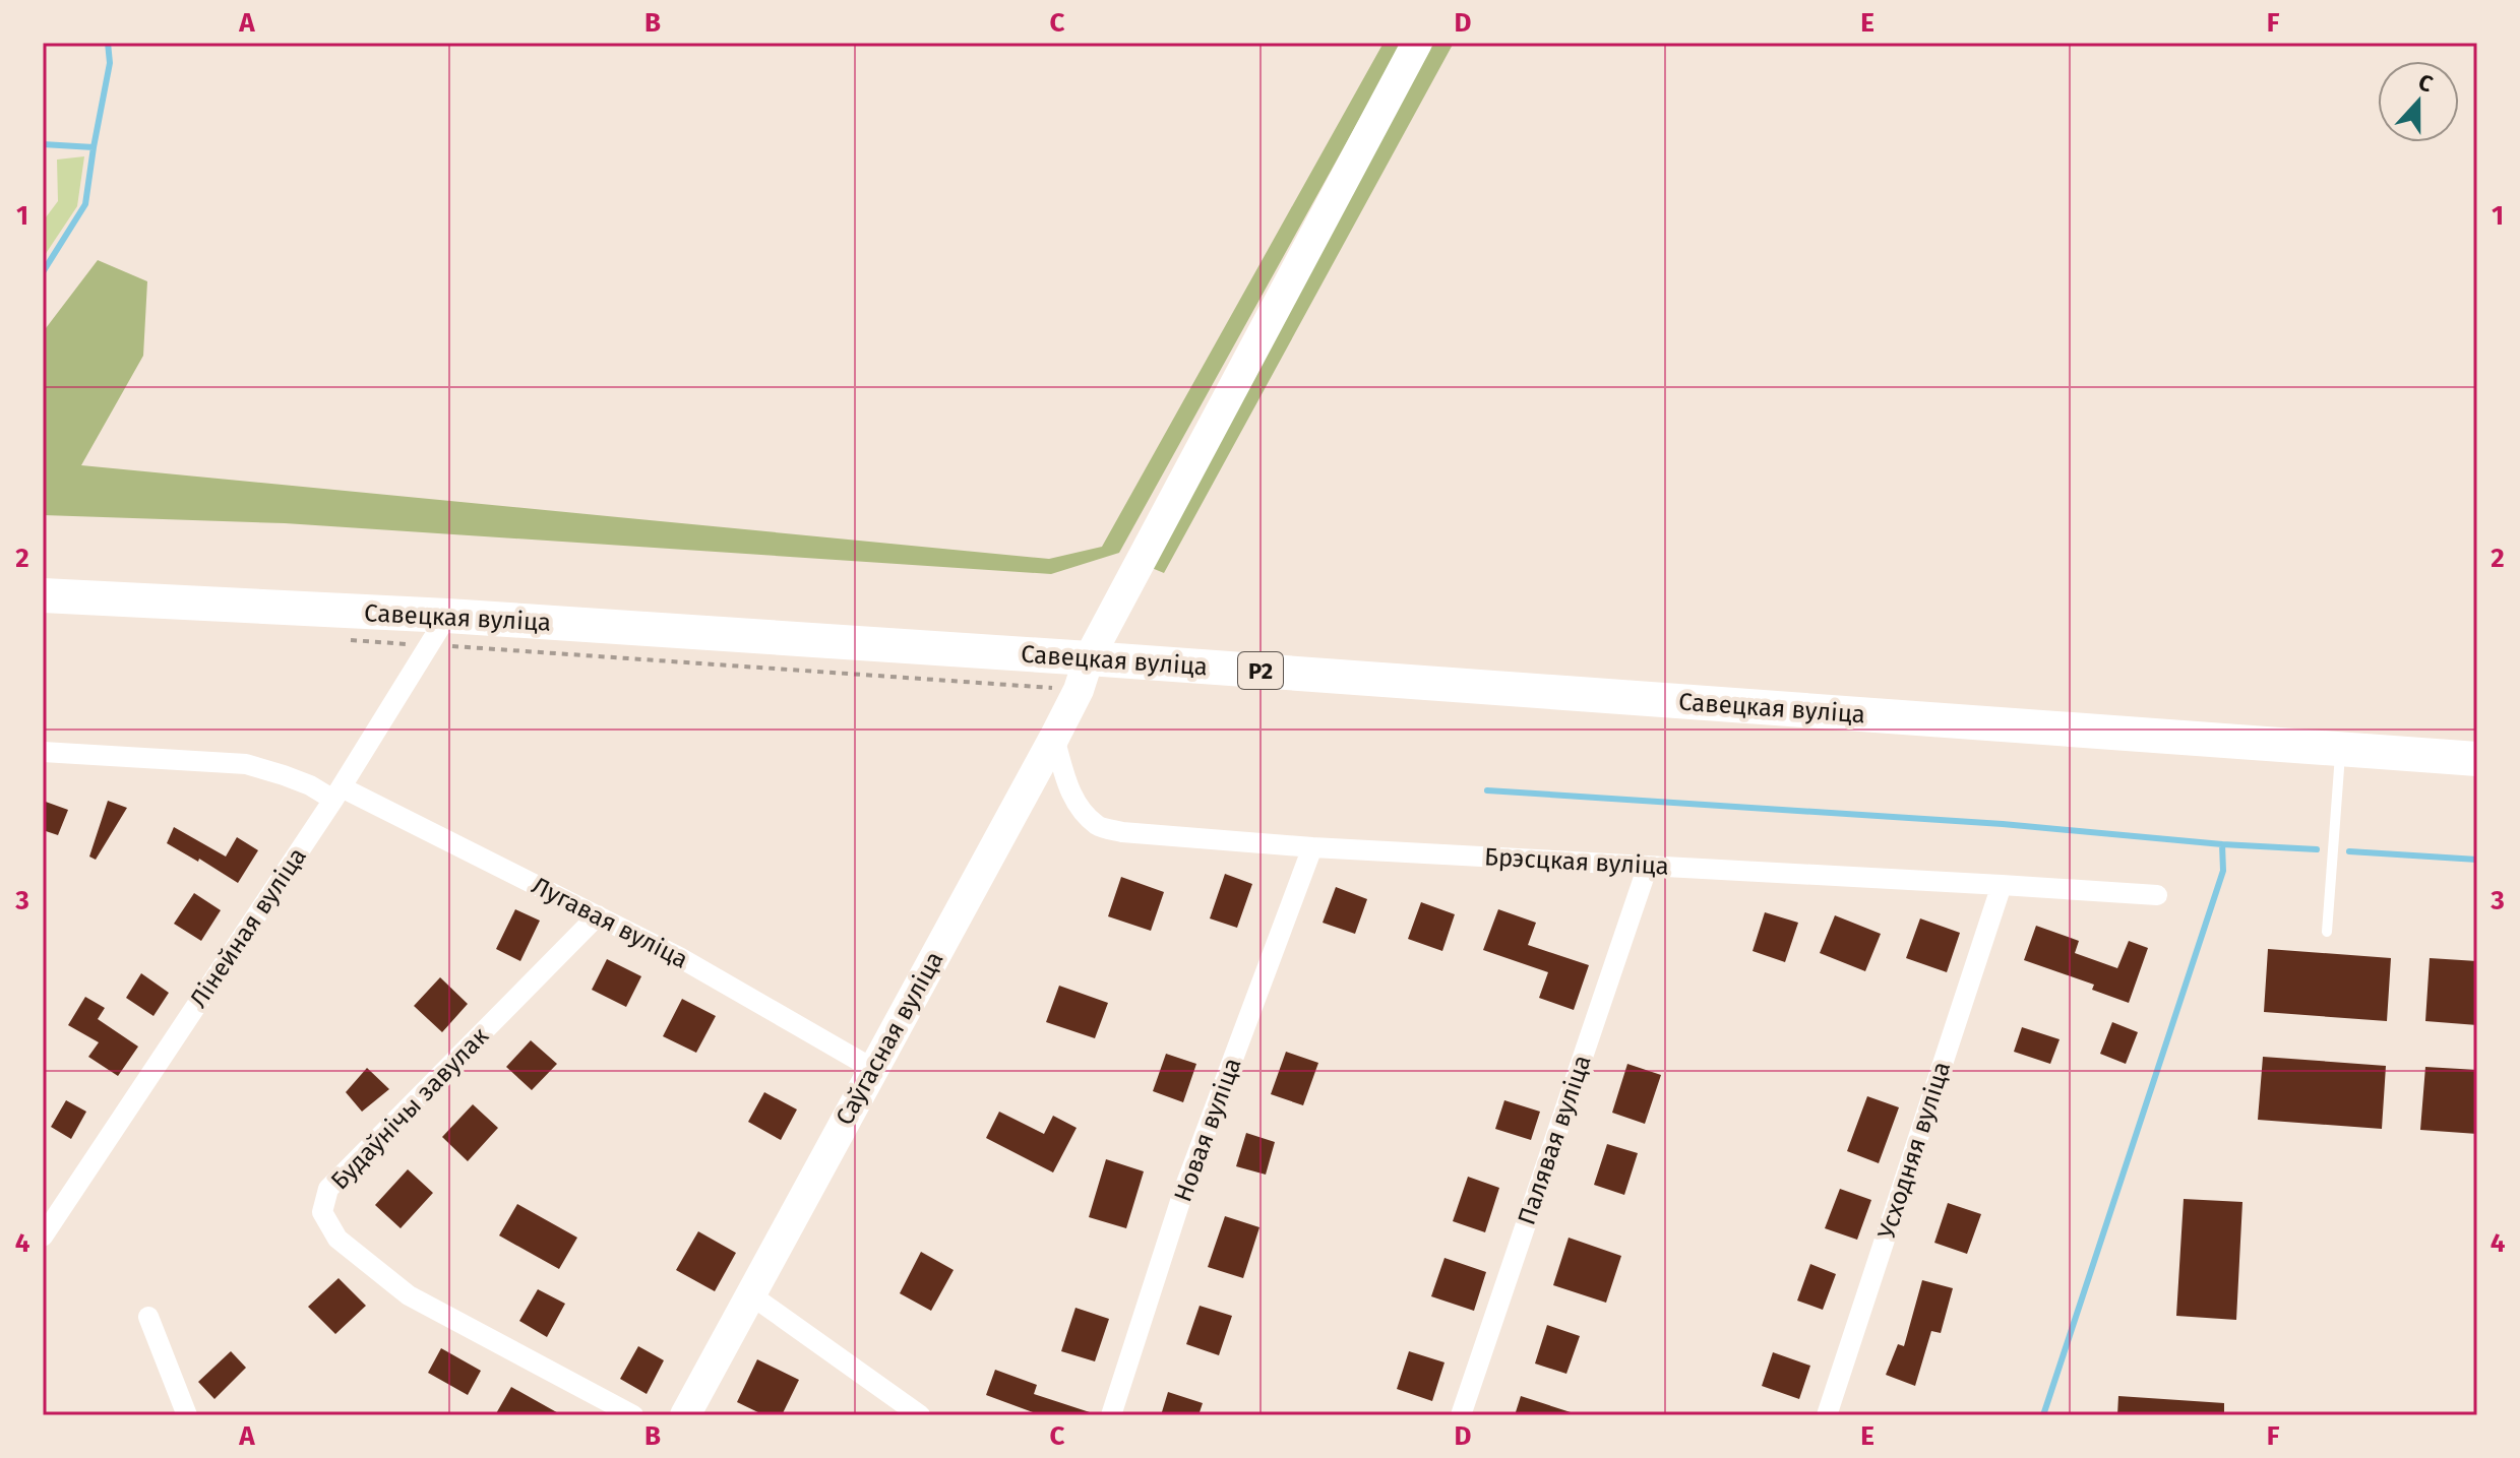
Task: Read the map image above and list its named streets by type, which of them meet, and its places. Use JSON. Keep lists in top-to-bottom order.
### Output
{
  "streets": {
    "main road": ["Савецкая вуліца", "Р2"],
    "street": [
      "Брэсцкая вуліца",
      "Лугавая вуліца",
      "Лінейная вуліца",
      "Саўгасная вуліца",
      "Будаўнічы завулак",
      "Новая вуліца",
      "Палявая вуліца",
      "Усходняя вуліца"
    ]
  },
  "crossings": [
    ["Савецкая вуліца", "Лінейная вуліца"],
    ["Савецкая вуліца", "Саўгасная вуліца"],
    ["Брэсцкая вуліца", "Саўгасная вуліца"],
    ["Брэсцкая вуліца", "Новая вуліца"],
    ["Брэсцкая вуліца", "Палявая вуліца"],
    ["Брэсцкая вуліца", "Усходняя вуліца"],
    ["Лугавая вуліца", "Лінейная вуліца"],
    ["Лугавая вуліца", "Саўгасная вуліца"],
    ["Лугавая вуліца", "Будаўнічы завулак"]
  ],
  "north": "top",
  "grid": {
    "columns": [
      "A",
      "B",
      "C",
      "D",
      "E",
      "F"
    ],
    "rows": [
      "1",
      "2",
      "3",
      "4"
    ]
  }
}
